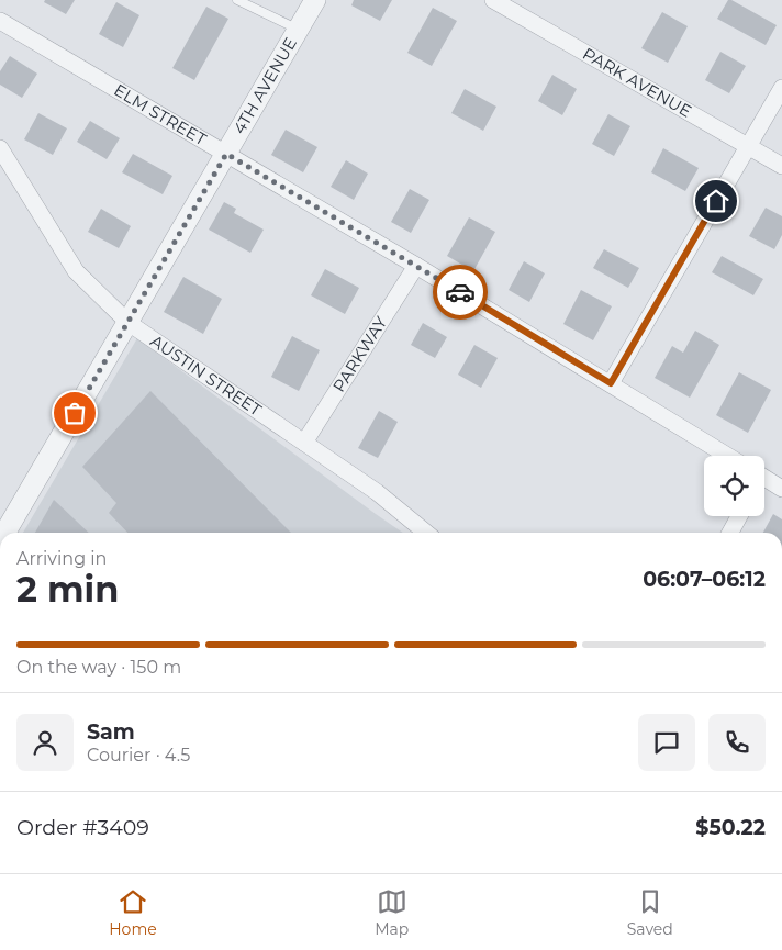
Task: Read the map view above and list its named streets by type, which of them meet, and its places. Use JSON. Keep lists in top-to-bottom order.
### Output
{
  "streets": {
    "street": [
      "PARK AVENUE",
      "4TH AVENUE",
      "ELM STREET",
      "PARKWAY",
      "AUSTIN STREET"
    ]
  },
  "crossings": [
    ["4TH AVENUE", "ELM STREET"],
    ["4TH AVENUE", "AUSTIN STREET"],
    ["ELM STREET", "PARKWAY"],
    ["PARKWAY", "AUSTIN STREET"]
  ],
  "page": {
    "heading": ["2 min", "Arriving in", "06:07–06:12"],
    "panel": [
      "Sam",
      "Courier · 4.5",
      "Order #3409",
      "$50.22"
    ],
    "bar": "On the way · 150 m",
    "tabs": ["Home", "Map", "Saved"]
  }
}
